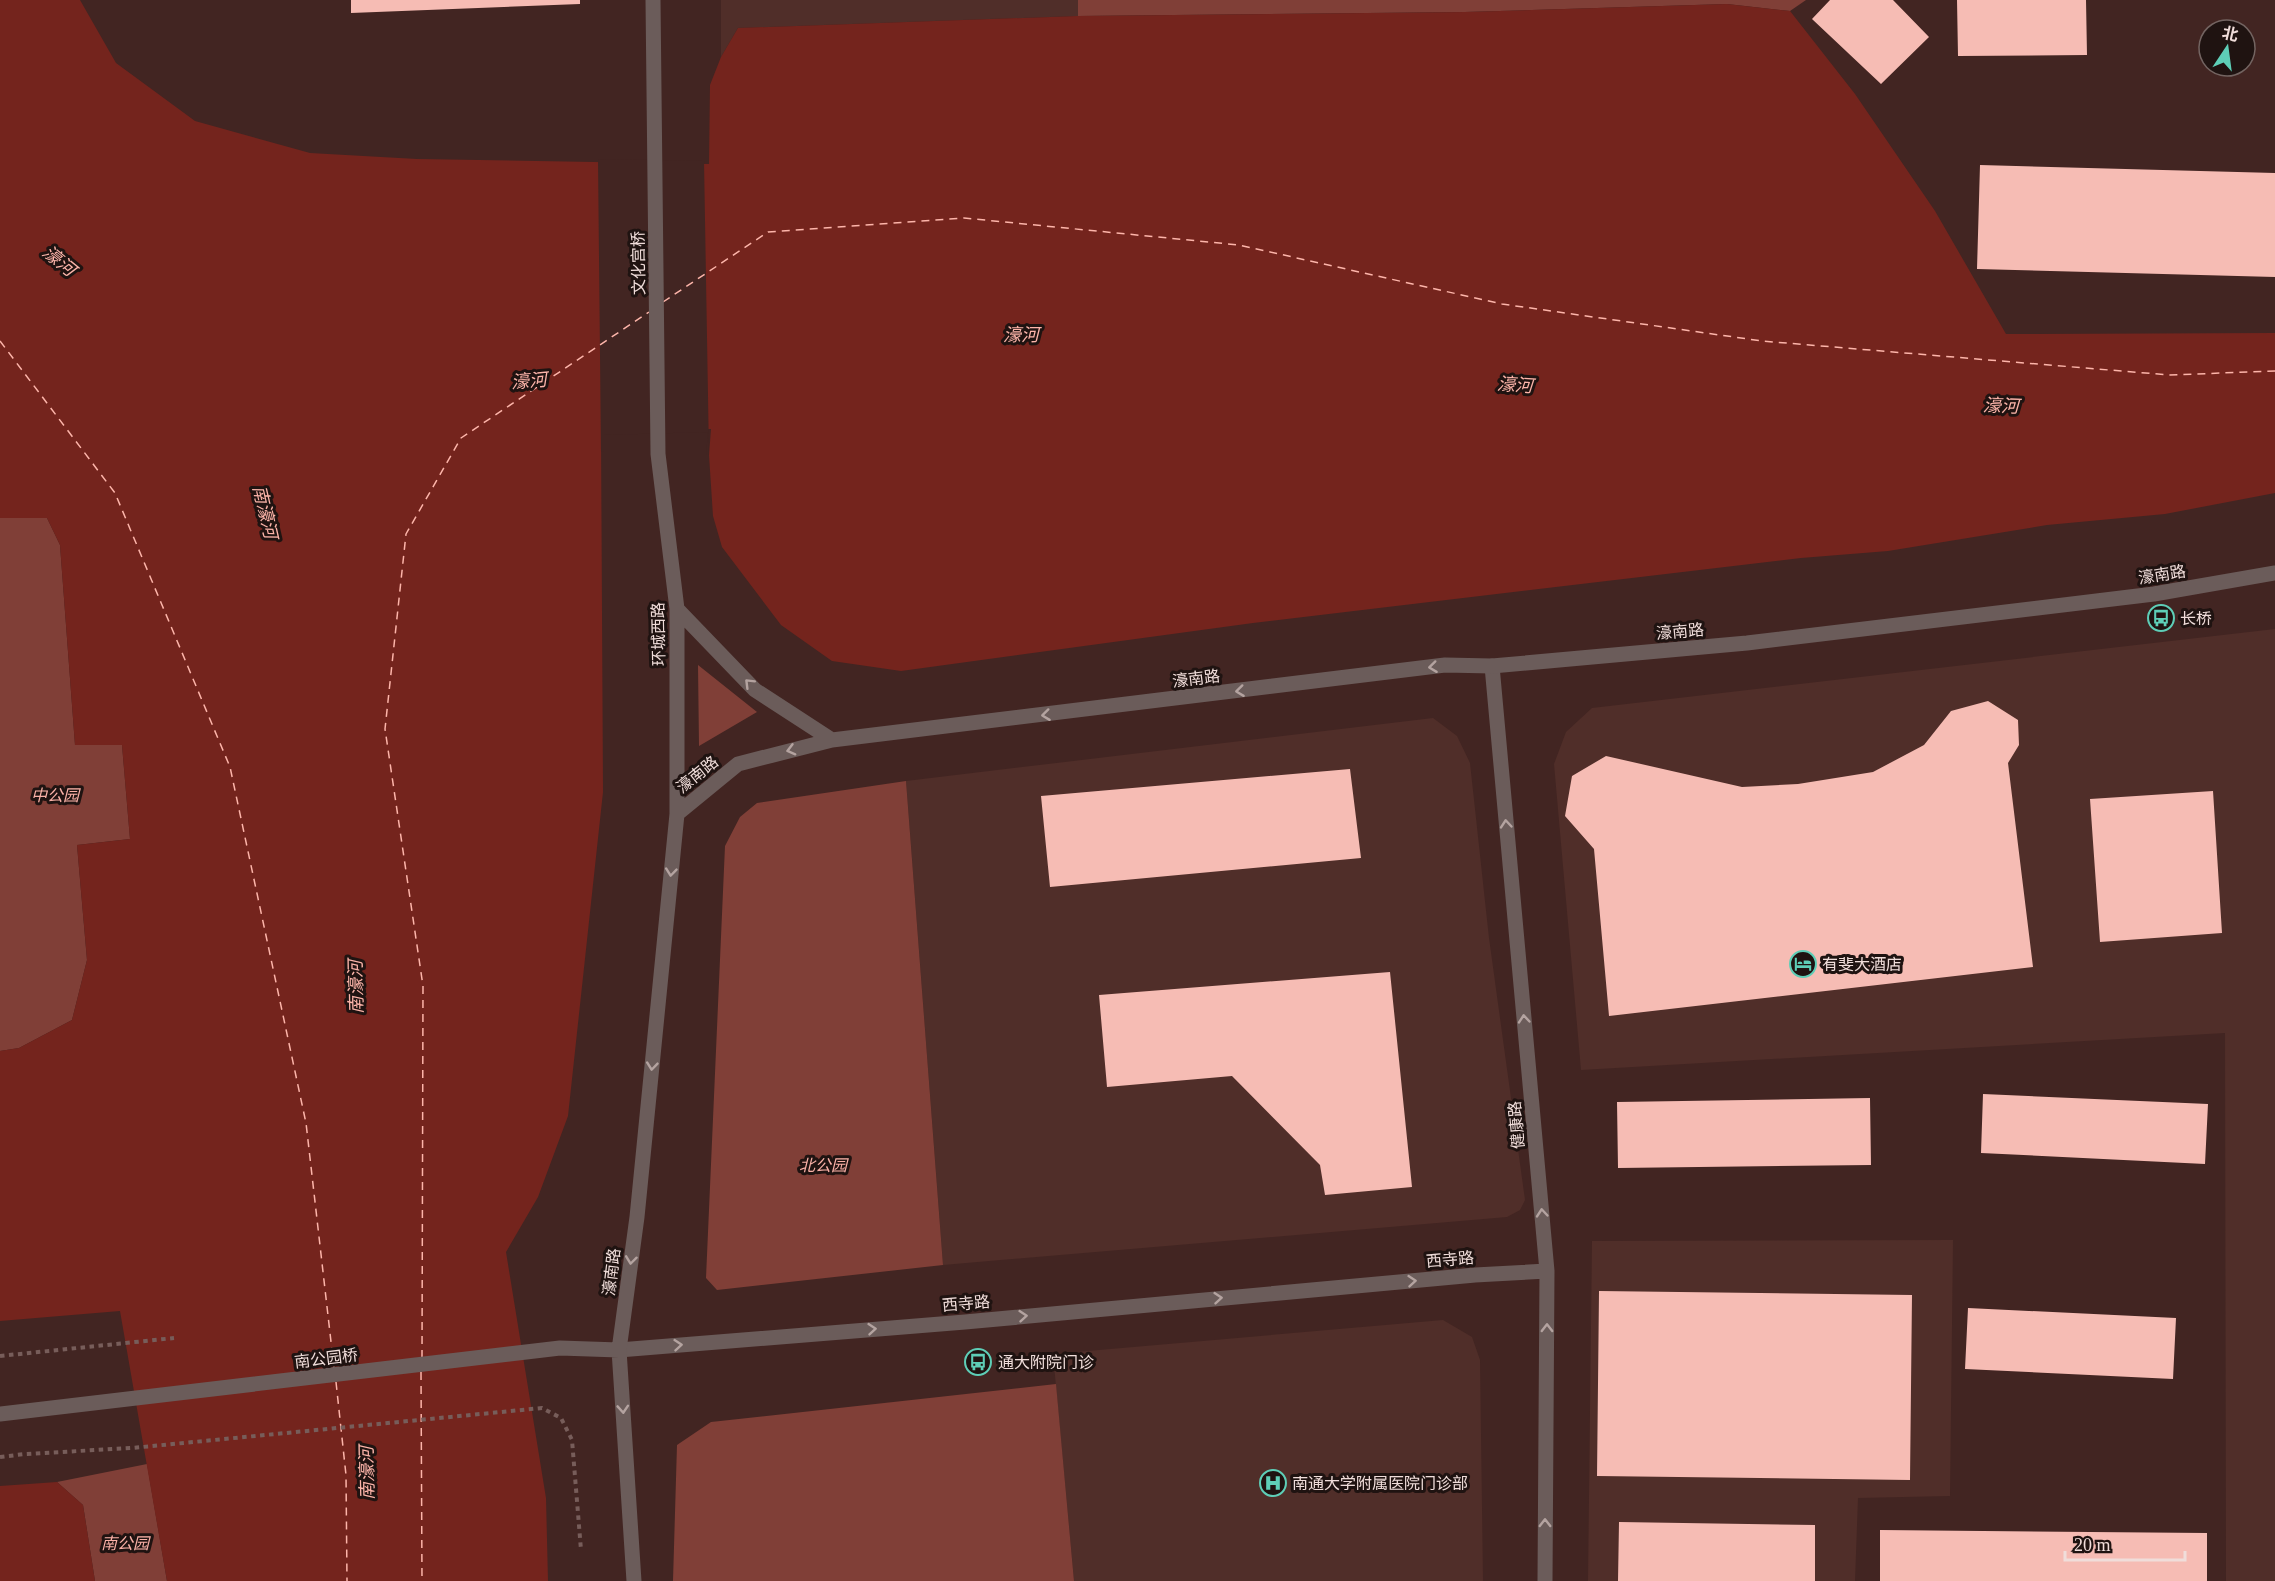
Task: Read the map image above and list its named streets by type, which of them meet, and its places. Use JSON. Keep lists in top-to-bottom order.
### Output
{
  "streets": {
    "street": [
      "文化宫桥",
      "濠南路",
      "环城西路",
      "健康路",
      "西寺路",
      "南公园桥"
    ]
  },
  "crossings": [
    ["文化宫桥", "环城西路"],
    ["濠南路", "环城西路"],
    ["濠南路", "健康路"],
    ["濠南路", "西寺路"],
    ["濠南路", "南公园桥"],
    ["健康路", "西寺路"],
    ["西寺路", "南公园桥"]
  ],
  "one_way": ["濠南路", "健康路", "西寺路"],
  "water": ["濠河", "南濠河"],
  "parks": ["中公园", "北公园", "南公园"],
  "places": {
    "bus stop": ["长桥", "通大附院门诊"],
    "hotel": ["有斐大酒店"],
    "hospital": ["南通大学附属医院门诊部"]
  },
  "scale_bar": "20 m",
  "north": "top"
}
